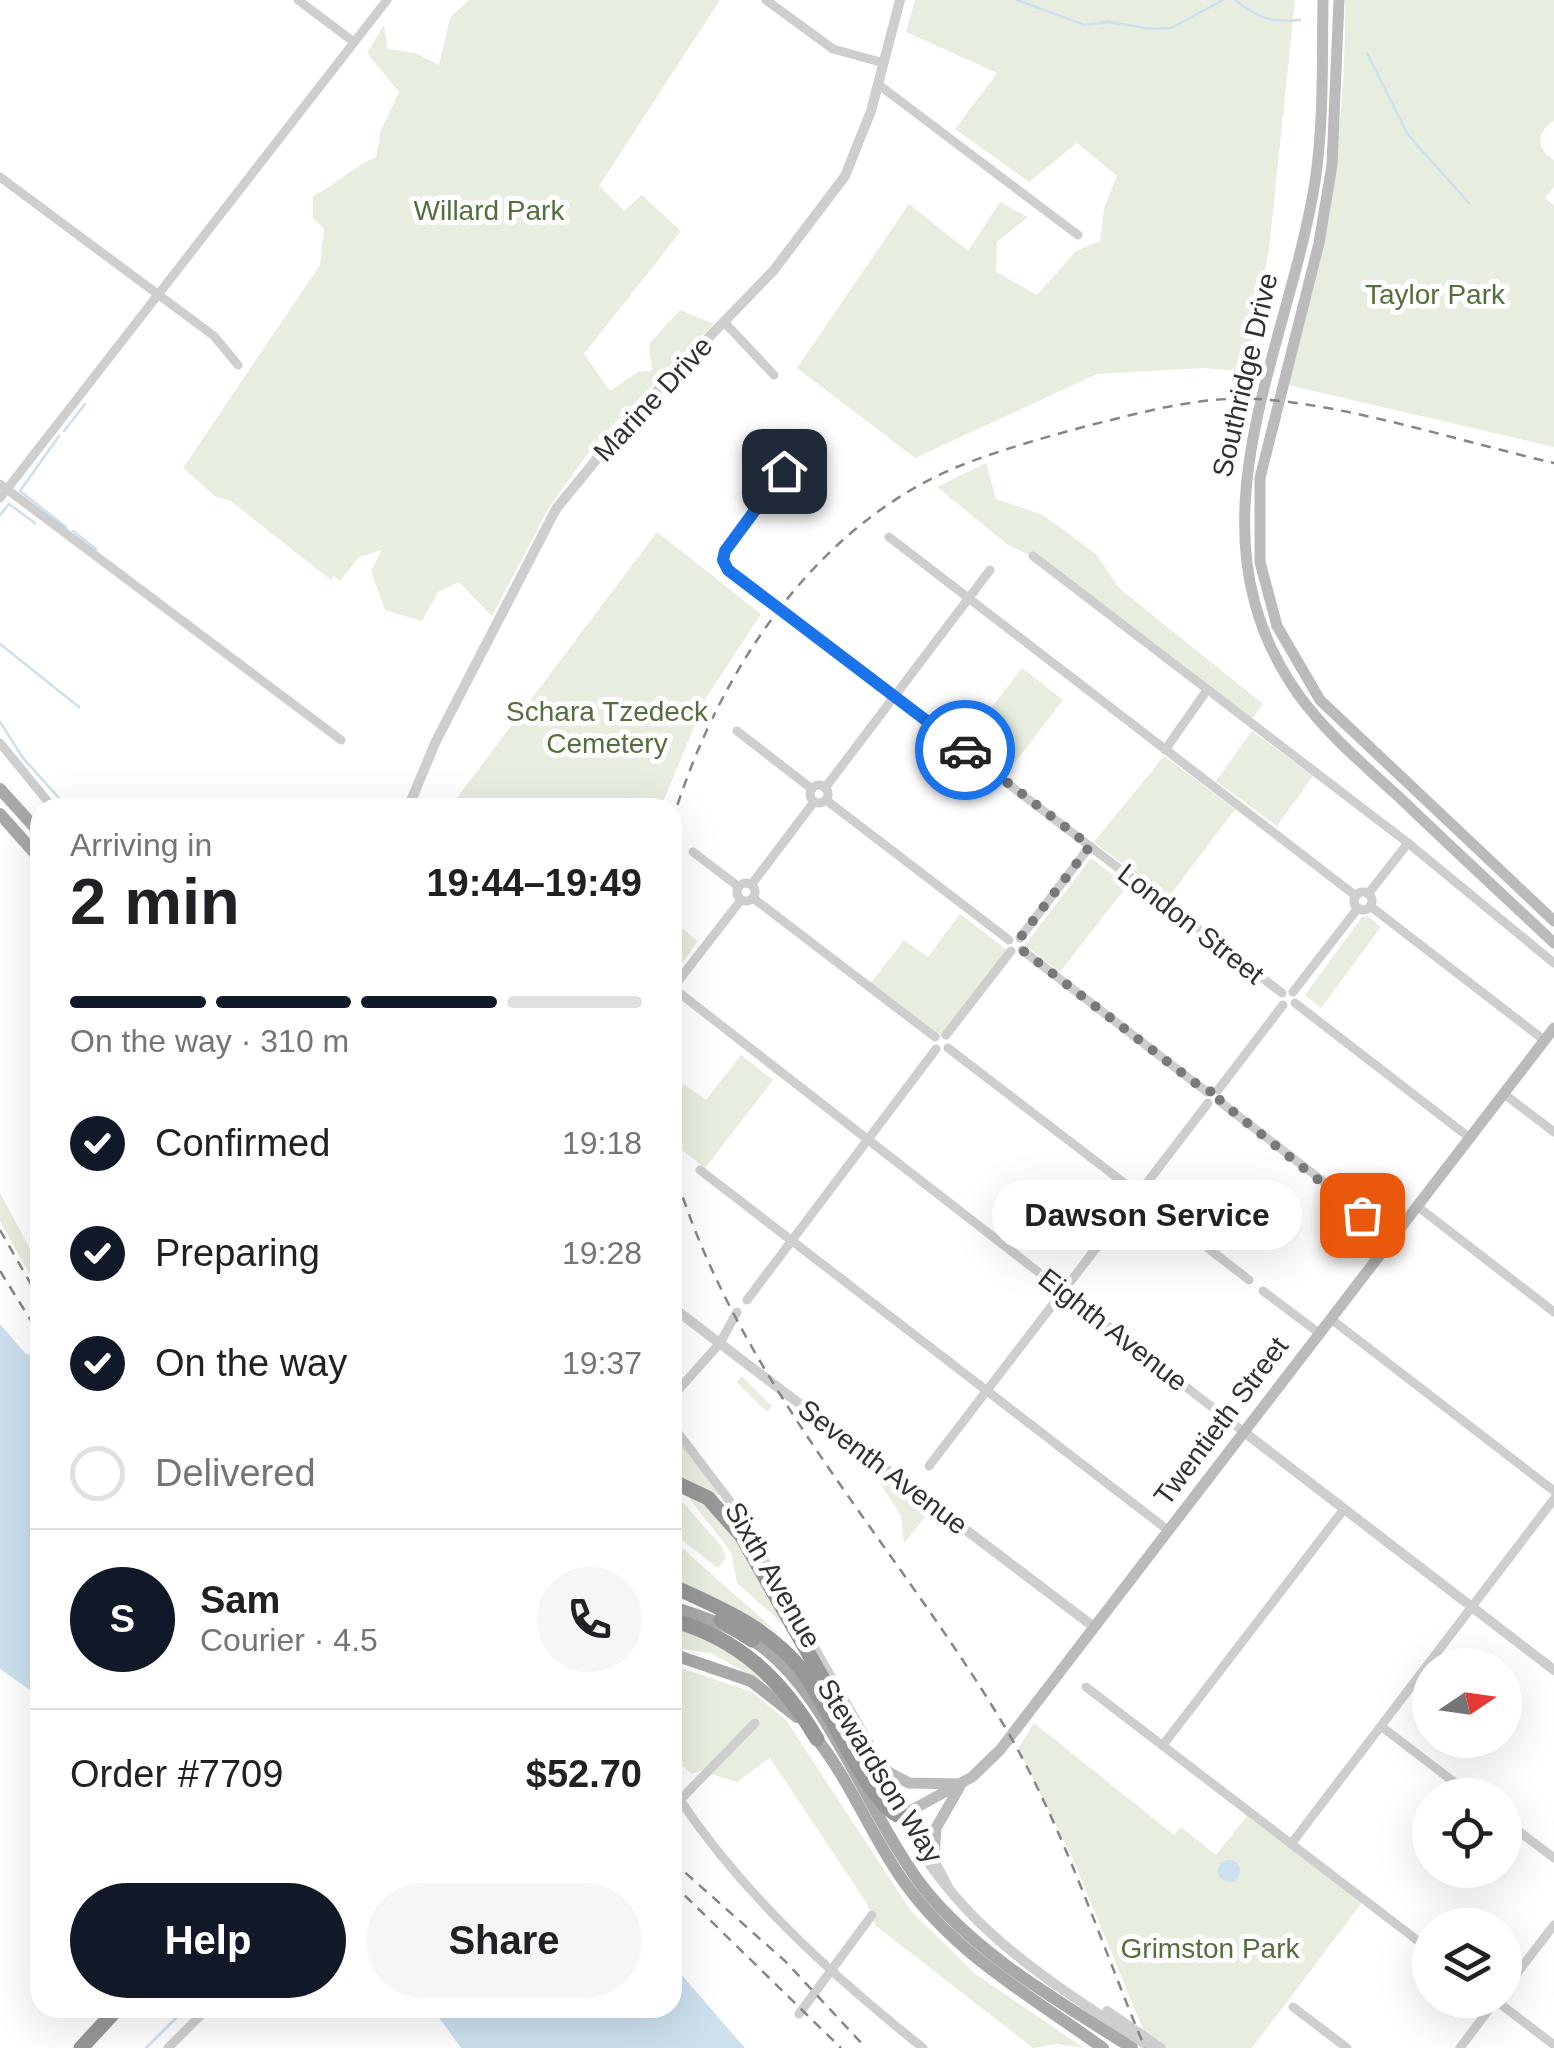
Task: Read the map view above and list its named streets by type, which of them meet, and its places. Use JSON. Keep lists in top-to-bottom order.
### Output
{
  "streets": {
    "main road": ["Southridge Drive", "Twentieth Street", "Stewardson Way"],
    "street": [
      "Marine Drive",
      "London Street",
      "Eighth Avenue",
      "Seventh Avenue",
      "Sixth Avenue"
    ]
  },
  "crossings": [
    ["London Street", "Twentieth Street"],
    ["Eighth Avenue", "Twentieth Street"],
    ["Twentieth Street", "Seventh Avenue"],
    ["Twentieth Street", "Sixth Avenue"]
  ],
  "parks": [
    "Willard Park",
    "Taylor Park",
    "Schara Tzedeck Cemetery",
    "Grimston Park"
  ],
  "places": ["Dawson Service"],
  "north": "right",
  "page": {
    "heading": ["2 min", "Arriving in", "19:44–19:49"],
    "panel": [
      "Sam",
      "Courier · 4.5",
      "Order #7709",
      "$52.70"
    ],
    "bar": "On the way · 310 m",
    "list": [
      ["Confirmed", "19:18"],
      ["Preparing", "19:28"],
      ["On the way", "19:37"],
      "Delivered"
    ],
    "bubble": "Dawson Service",
    "round": "S",
    "buttons": ["Help", "Share"]
  }
}
